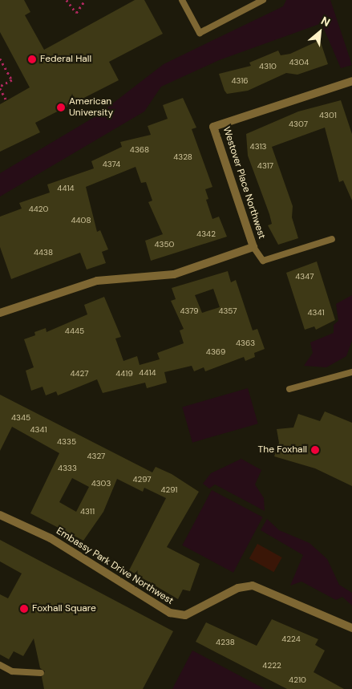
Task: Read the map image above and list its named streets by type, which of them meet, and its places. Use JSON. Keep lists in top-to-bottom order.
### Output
{
  "streets": {
    "street": ["Westover Place Northwest", "Embassy Park Drive Northwest"]
  },
  "places": [
    "Federal Hall",
    "American University",
    "The Foxhall",
    "Foxhall Square"
  ],
  "house_numbers": [
    "4304",
    "4310",
    "4316",
    "4301",
    "4307",
    "4313",
    "4368",
    "4328",
    "4374",
    "4317",
    "4414",
    "4420",
    "4408",
    "4342",
    "4350",
    "4438",
    "4347",
    "4379",
    "4357",
    "4341",
    "4445",
    "4363",
    "4369",
    "4414",
    "4427",
    "4419",
    "4345",
    "4341",
    "4335",
    "4327",
    "4333",
    "4297",
    "4303",
    "4291",
    "4311",
    "4224",
    "4238",
    "4222",
    "4210"
  ],
  "north": "top right"
}
